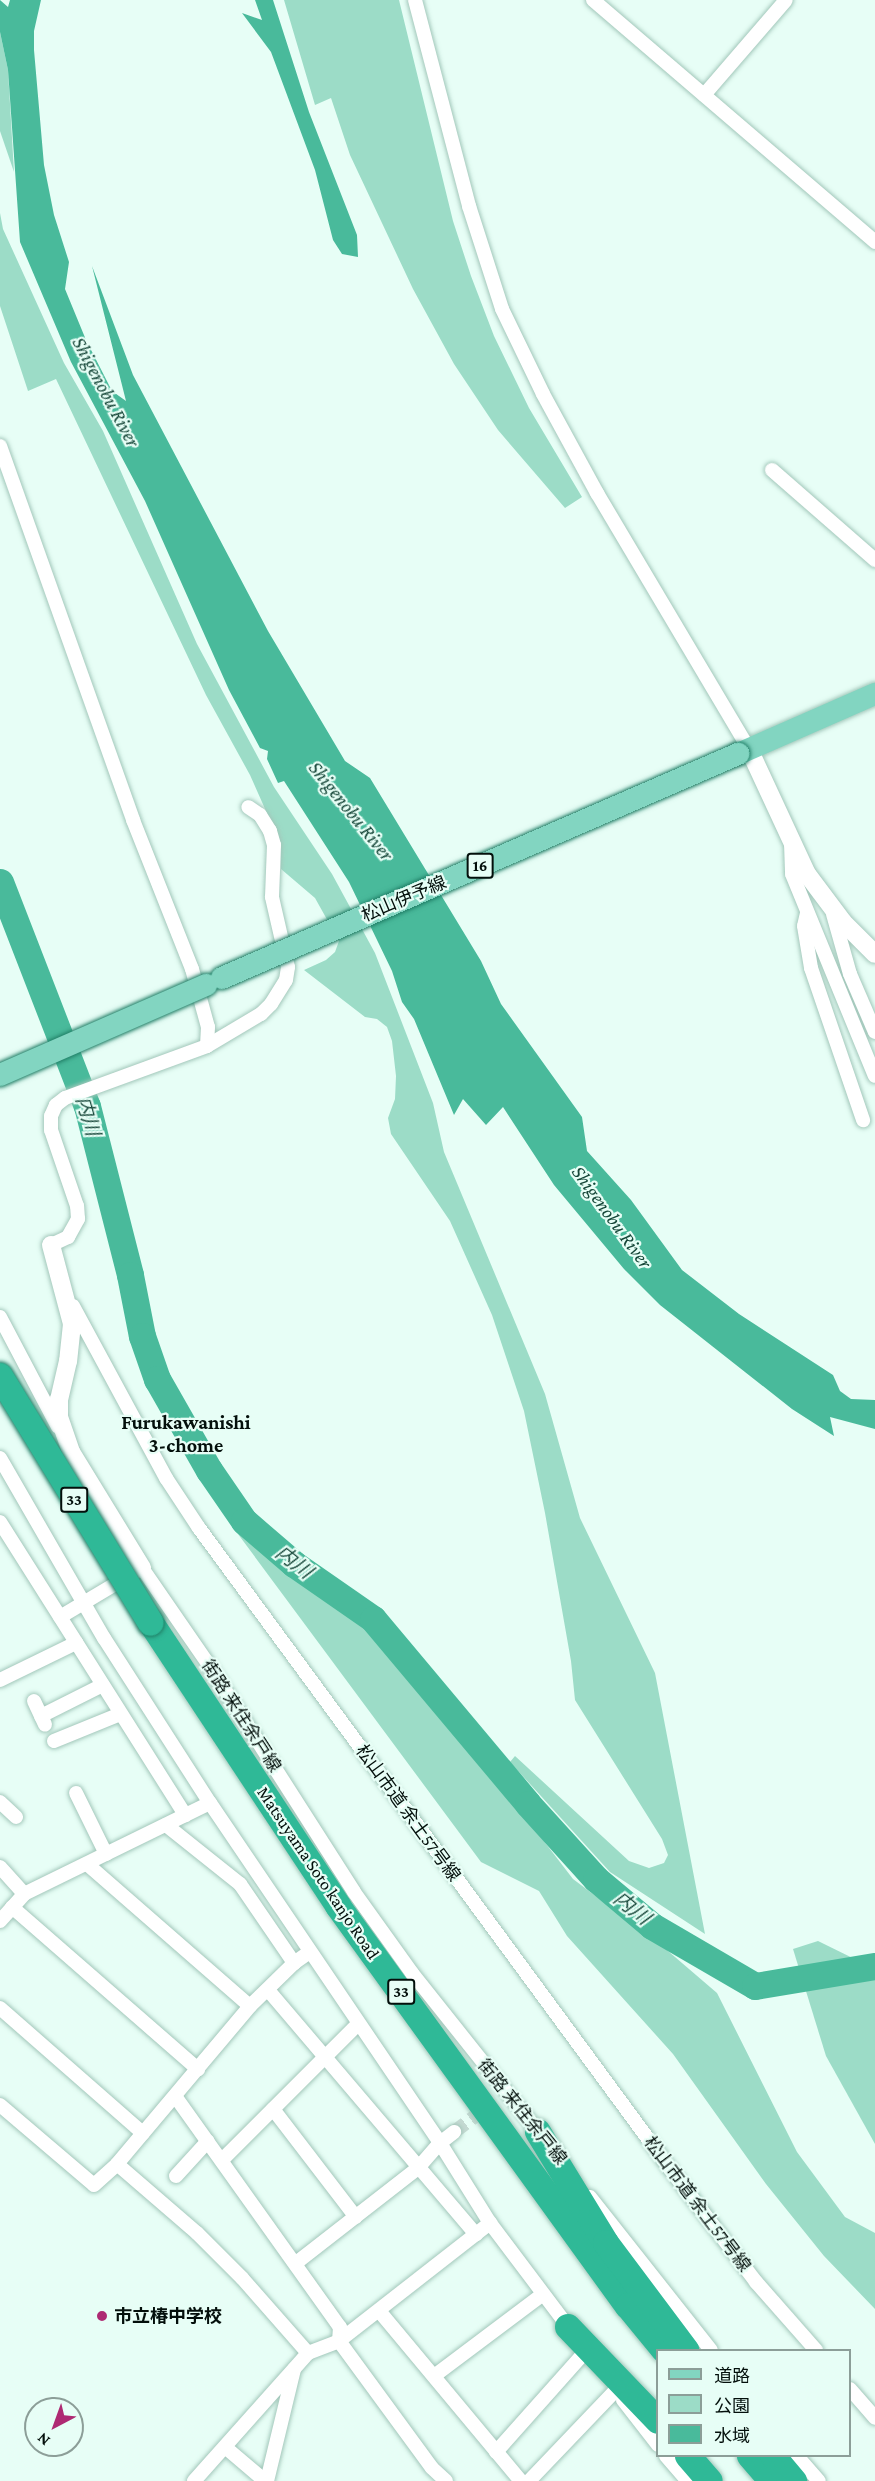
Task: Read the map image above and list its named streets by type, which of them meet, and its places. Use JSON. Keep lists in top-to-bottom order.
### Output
{
  "streets": {
    "highway": ["33", "Matsuyama Soto kanjo Road"],
    "main road": ["16", "松山伊予線"],
    "street": ["街路 来住余戸線", "松山市道 余土57号線"]
  },
  "districts": ["Furukawanishi 3-chome"],
  "water": ["Shigenobu River", "内川"],
  "places": ["市立椿中学校"],
  "legend": ["道路", "公園", "水域"],
  "north": "bottom left"
}
